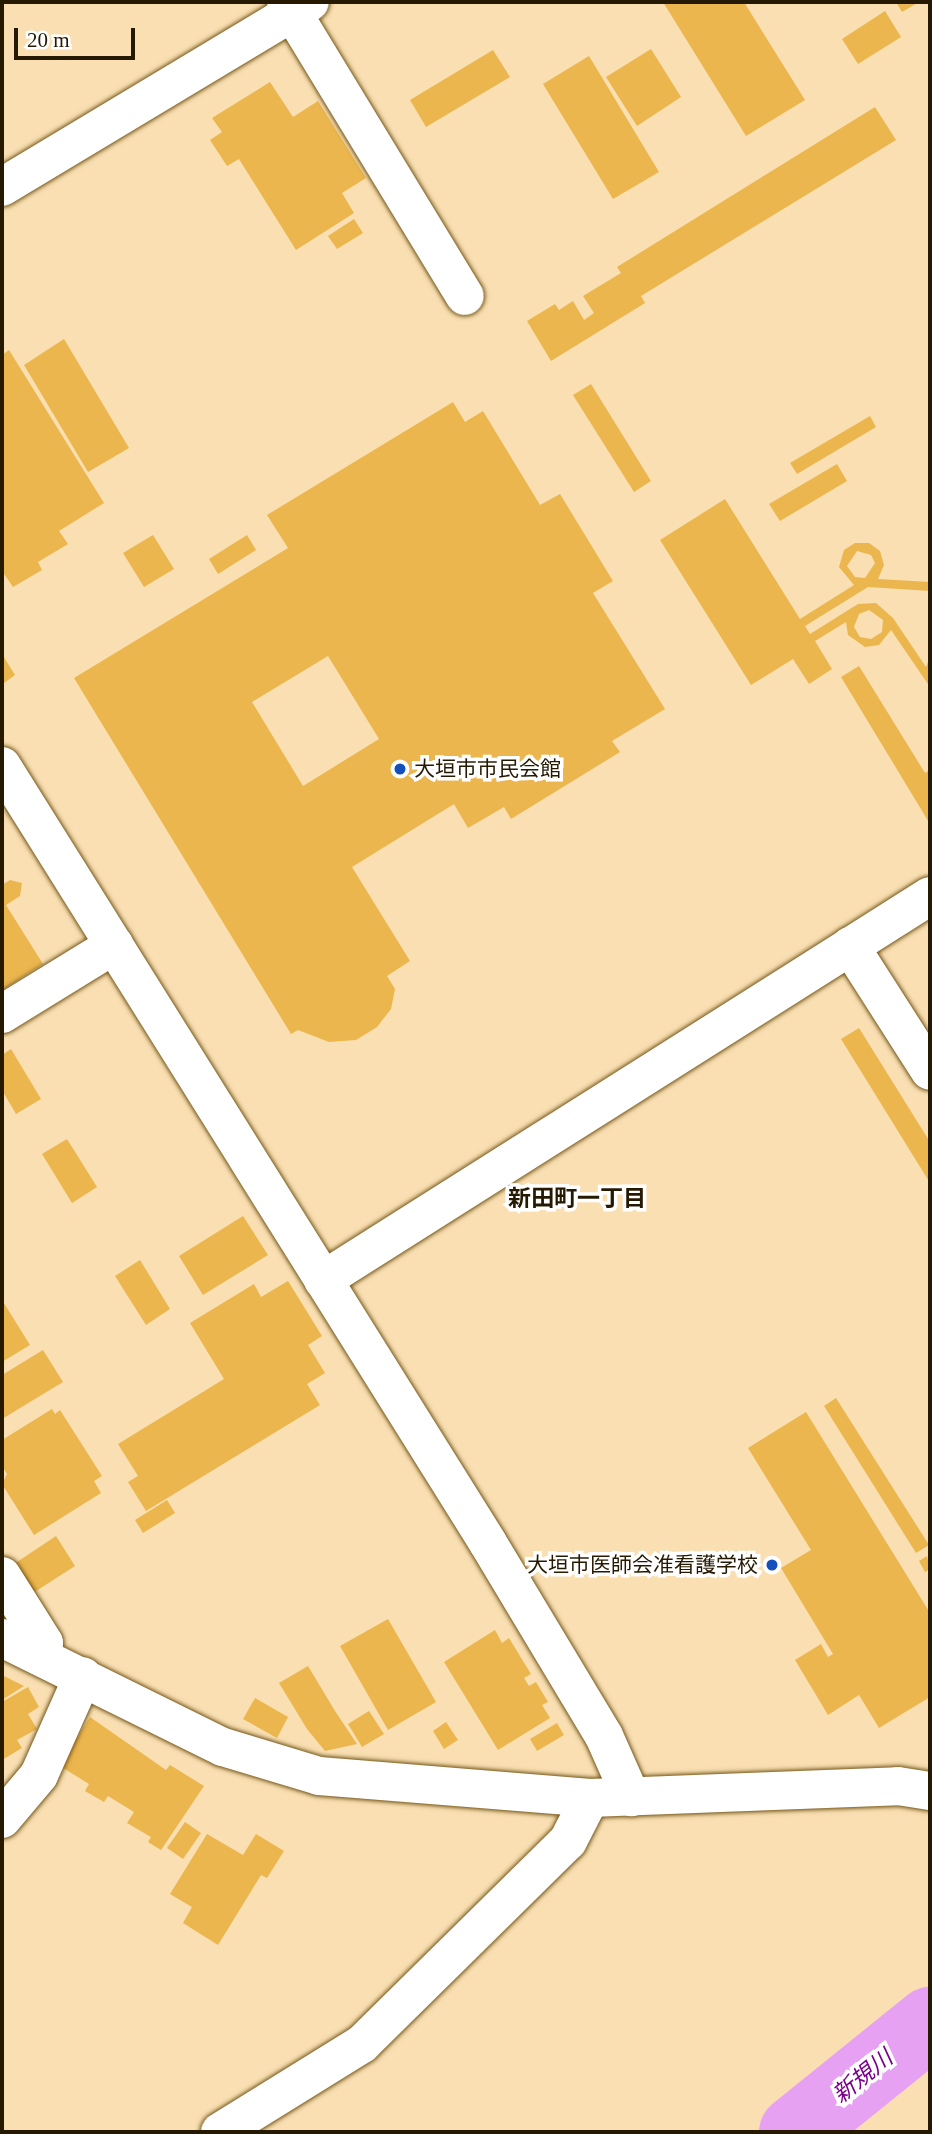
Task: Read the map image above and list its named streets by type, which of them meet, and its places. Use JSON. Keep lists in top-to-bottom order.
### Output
{
  "districts": ["新田町一丁目"],
  "water": ["新規川"],
  "places": ["大垣市市民会館", "大垣市医師会准看護学校"],
  "scale_bar": "20 m"
}
